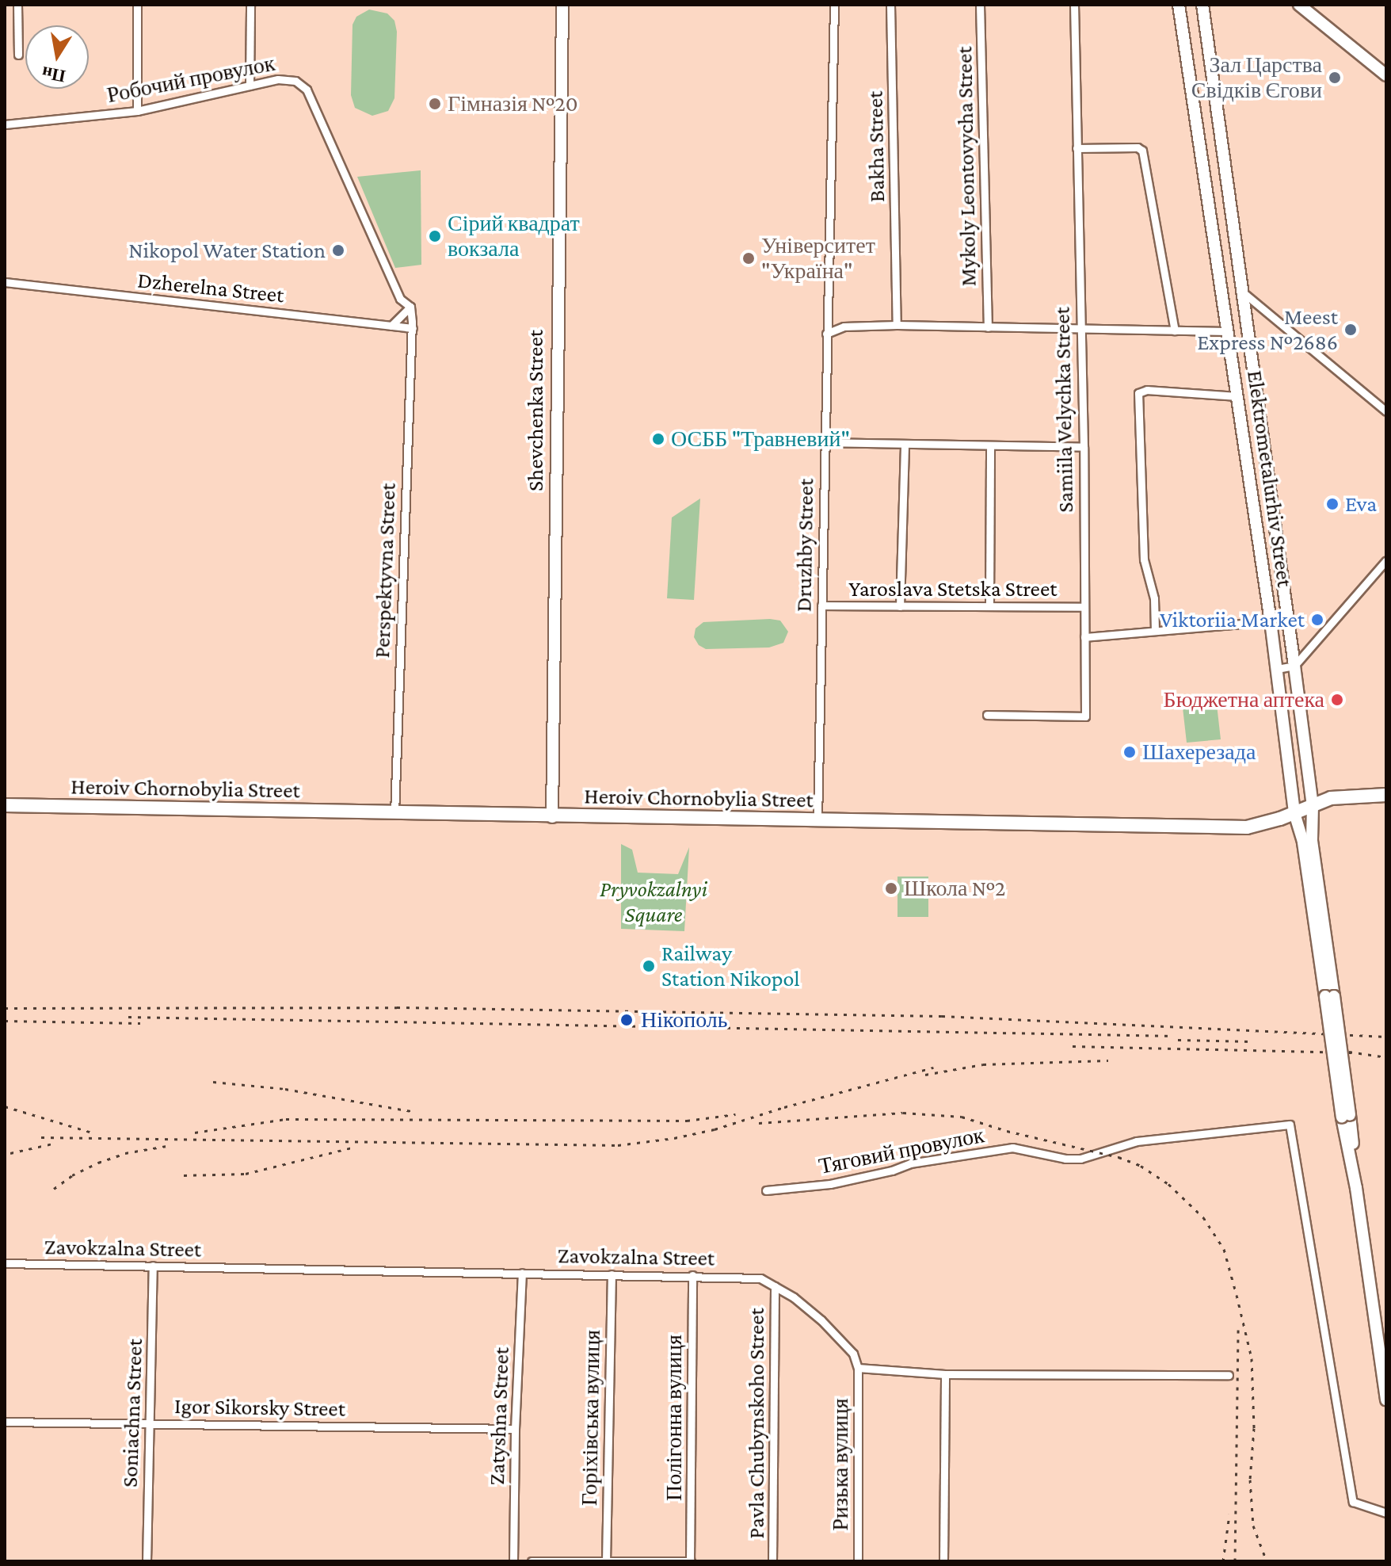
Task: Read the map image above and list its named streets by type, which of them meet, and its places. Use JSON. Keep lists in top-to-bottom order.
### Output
{
  "streets": {
    "main road": ["Shevchenka Street", "Elektrometalurhiv Street", "Heroiv Chornobylia Street"],
    "street": [
      "Робочий провулок",
      "Bakha Street",
      "Mykoly Leontovycha Street",
      "Dzherelna Street",
      "Samiila Velychka Street",
      "Druzhby Street",
      "Perspektyvna Street",
      "Yaroslava Stetska Street",
      "Тяговий провулок",
      "Zavokzalna Street",
      "Igor Sikorsky Street",
      "Soniachna Street",
      "Zatyshna Street",
      "Горіхівська вулиця",
      "Полігонна вулиця",
      "Pavla Chubynskoho Street",
      "Ризька вулиця"
    ]
  },
  "crossings": [
    ["Робочий провулок", "Dzherelna Street"],
    ["Робочий провулок", "Perspektyvna Street"],
    ["Dzherelna Street", "Perspektyvna Street"],
    ["Samiila Velychka Street", "Yaroslava Stetska Street"],
    ["Shevchenka Street", "Heroiv Chornobylia Street"],
    ["Elektrometalurhiv Street", "Heroiv Chornobylia Street"],
    ["Druzhby Street", "Yaroslava Stetska Street"],
    ["Druzhby Street", "Heroiv Chornobylia Street"],
    ["Perspektyvna Street", "Heroiv Chornobylia Street"],
    ["Zavokzalna Street", "Soniachna Street"],
    ["Zavokzalna Street", "Zatyshna Street"],
    ["Zavokzalna Street", "Горіхівська вулиця"],
    ["Zavokzalna Street", "Полігонна вулиця"],
    ["Zavokzalna Street", "Pavla Chubynskoho Street"],
    ["Zavokzalna Street", "Ризька вулиця"],
    ["Igor Sikorsky Street", "Soniachna Street"],
    ["Igor Sikorsky Street", "Zatyshna Street"]
  ],
  "parks": ["Pryvokzalnyi Square"],
  "places": [
    "Зал Царства Свідків Єгови",
    "Гімназія №20",
    "Сірий квадрат вокзала",
    "Nikopol Water Station",
    "Університет \"Україна\"",
    "Meest Express №2686",
    "ОСББ \"Травневий\"",
    "Eva",
    "Viktoriia Market",
    "Бюджетна аптека",
    "Шахерезада",
    "Школа №2",
    "Railway Station Nikopol",
    "Нікополь"
  ],
  "north": "bottom"
}
